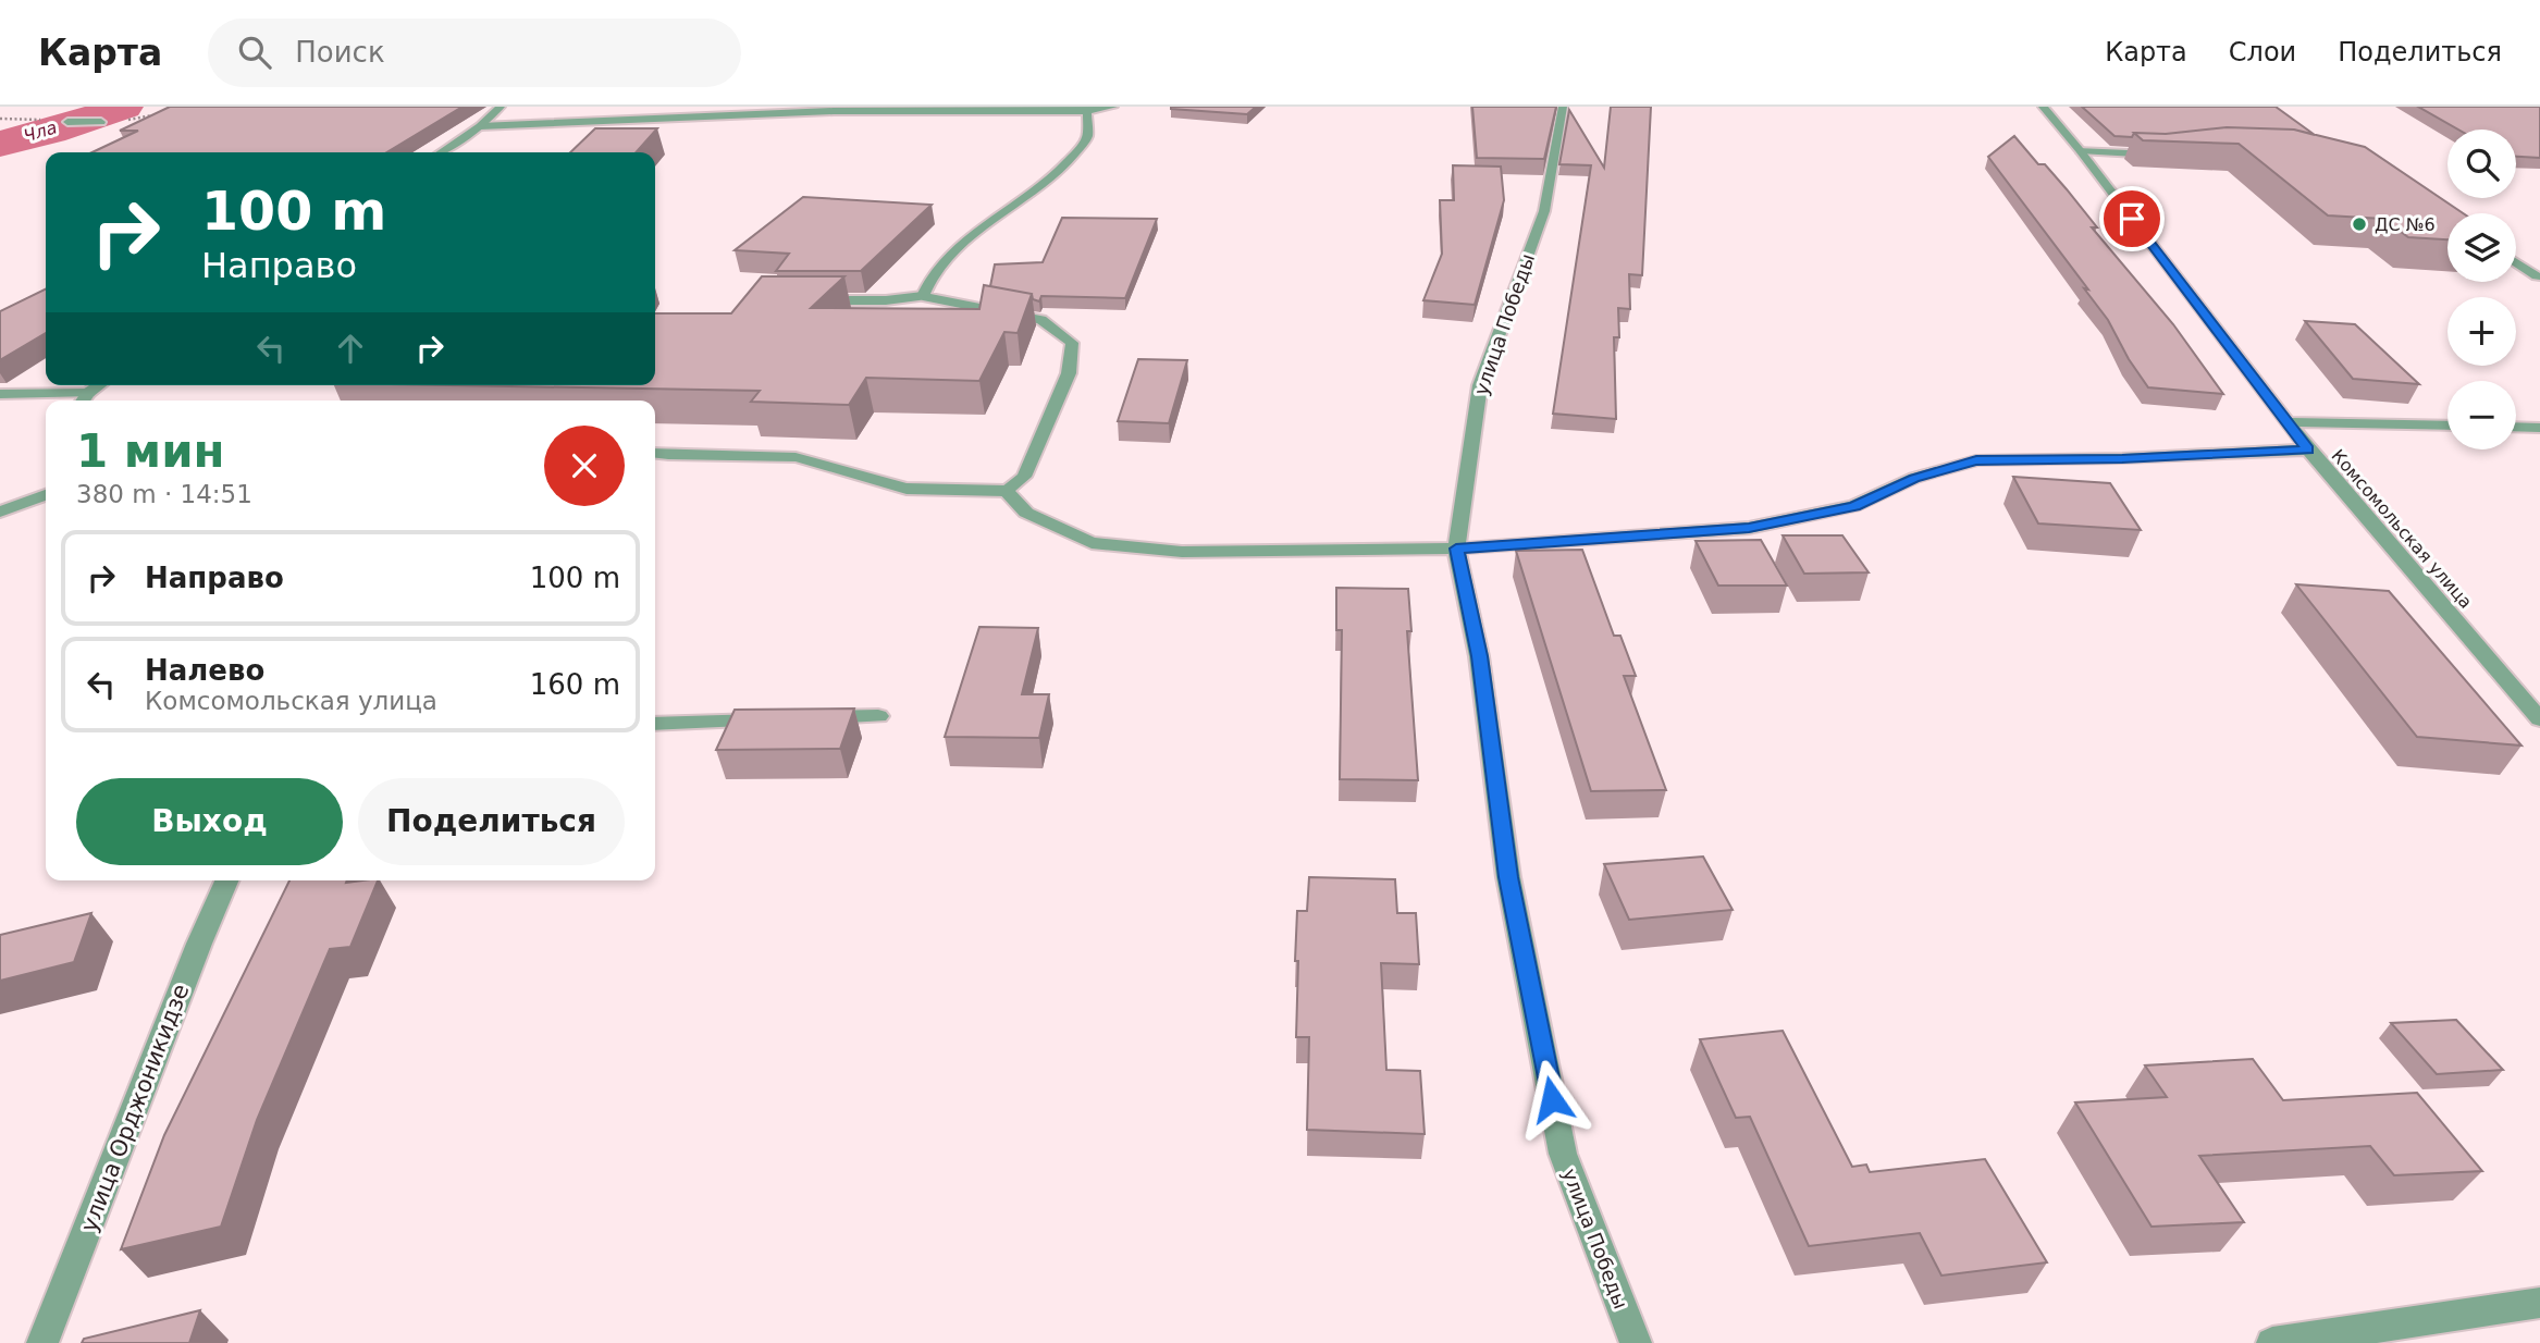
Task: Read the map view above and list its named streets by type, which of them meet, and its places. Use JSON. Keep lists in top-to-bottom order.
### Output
{
  "streets": {
    "street": ["улица Победы", "Комсомольская улица", "улица Орджоникидзе"]
  },
  "water": ["Чла"],
  "places": ["ДС №6"],
  "page": {
    "header": "Карта",
    "search": "Поиск",
    "nav": ["Карта", "Слои", "Поделиться"],
    "map_buttons": ["+", "−"],
    "turn": ["100 m", "Направо"],
    "heading": ["1 мин", "380 m · 14:51"],
    "list": [
      {
        "name": "Направо",
        "value": "100 m"
      },
      {
        "name": "Налево",
        "note": "Комсомольская улица",
        "value": "160 m"
      }
    ],
    "buttons": ["Выход", "Поделиться"]
  }
}
